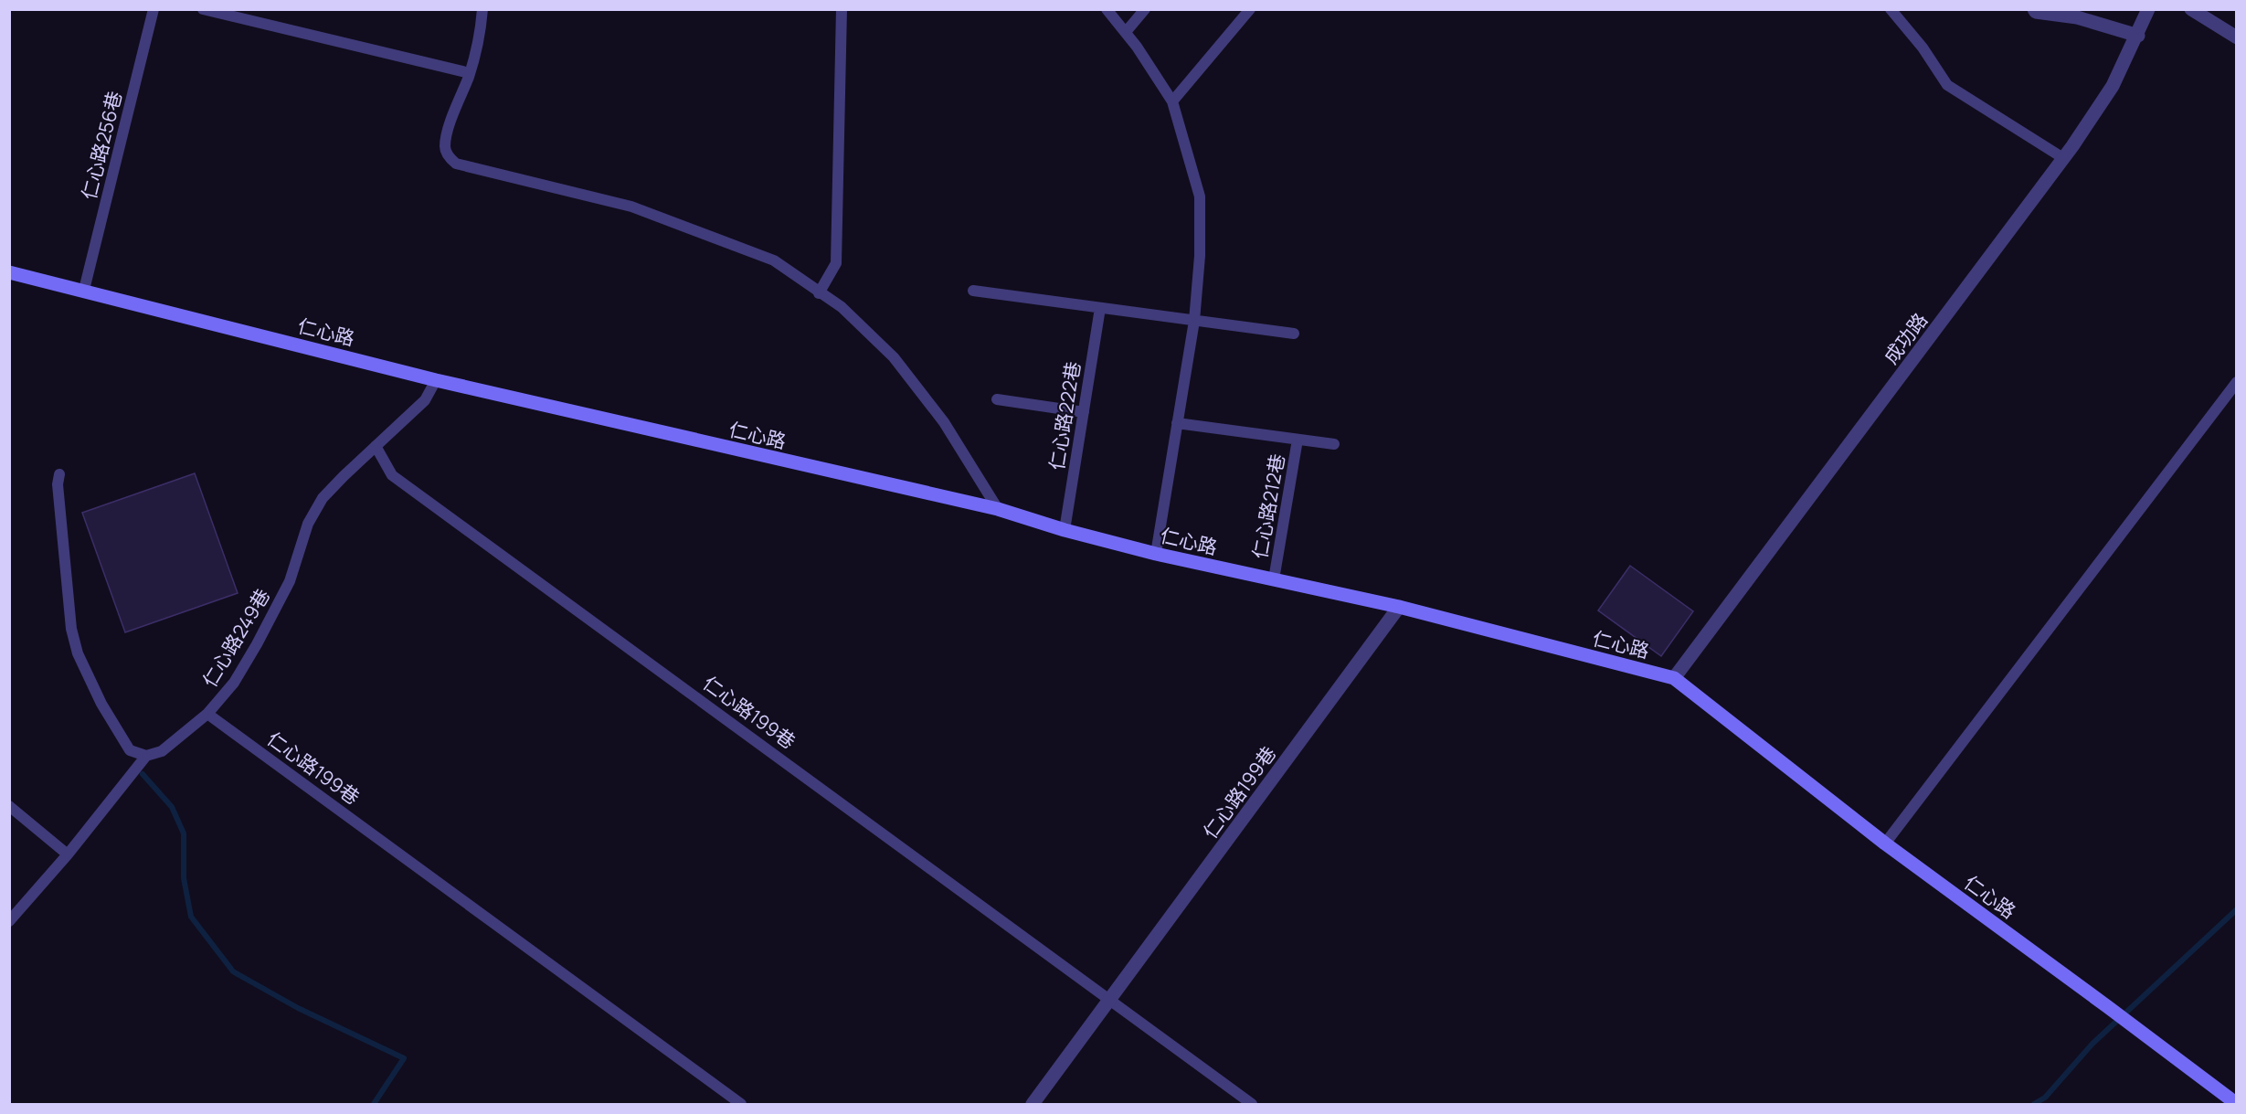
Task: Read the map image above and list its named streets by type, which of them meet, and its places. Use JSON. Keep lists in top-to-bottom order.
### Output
{
  "streets": {
    "street": ["仁心路", "成功路", "仁心路199巷"],
    "lane": [
      "仁心路256巷",
      "仁心路222巷",
      "仁心路212巷",
      "仁心路249巷"
    ]
  },
  "crossings": [
    ["仁心路256巷", "仁心路"],
    ["仁心路", "成功路"],
    ["仁心路", "仁心路222巷"],
    ["仁心路", "仁心路212巷"],
    ["仁心路", "仁心路249巷"],
    ["仁心路", "仁心路199巷"],
    ["仁心路249巷", "仁心路199巷"]
  ]
}
